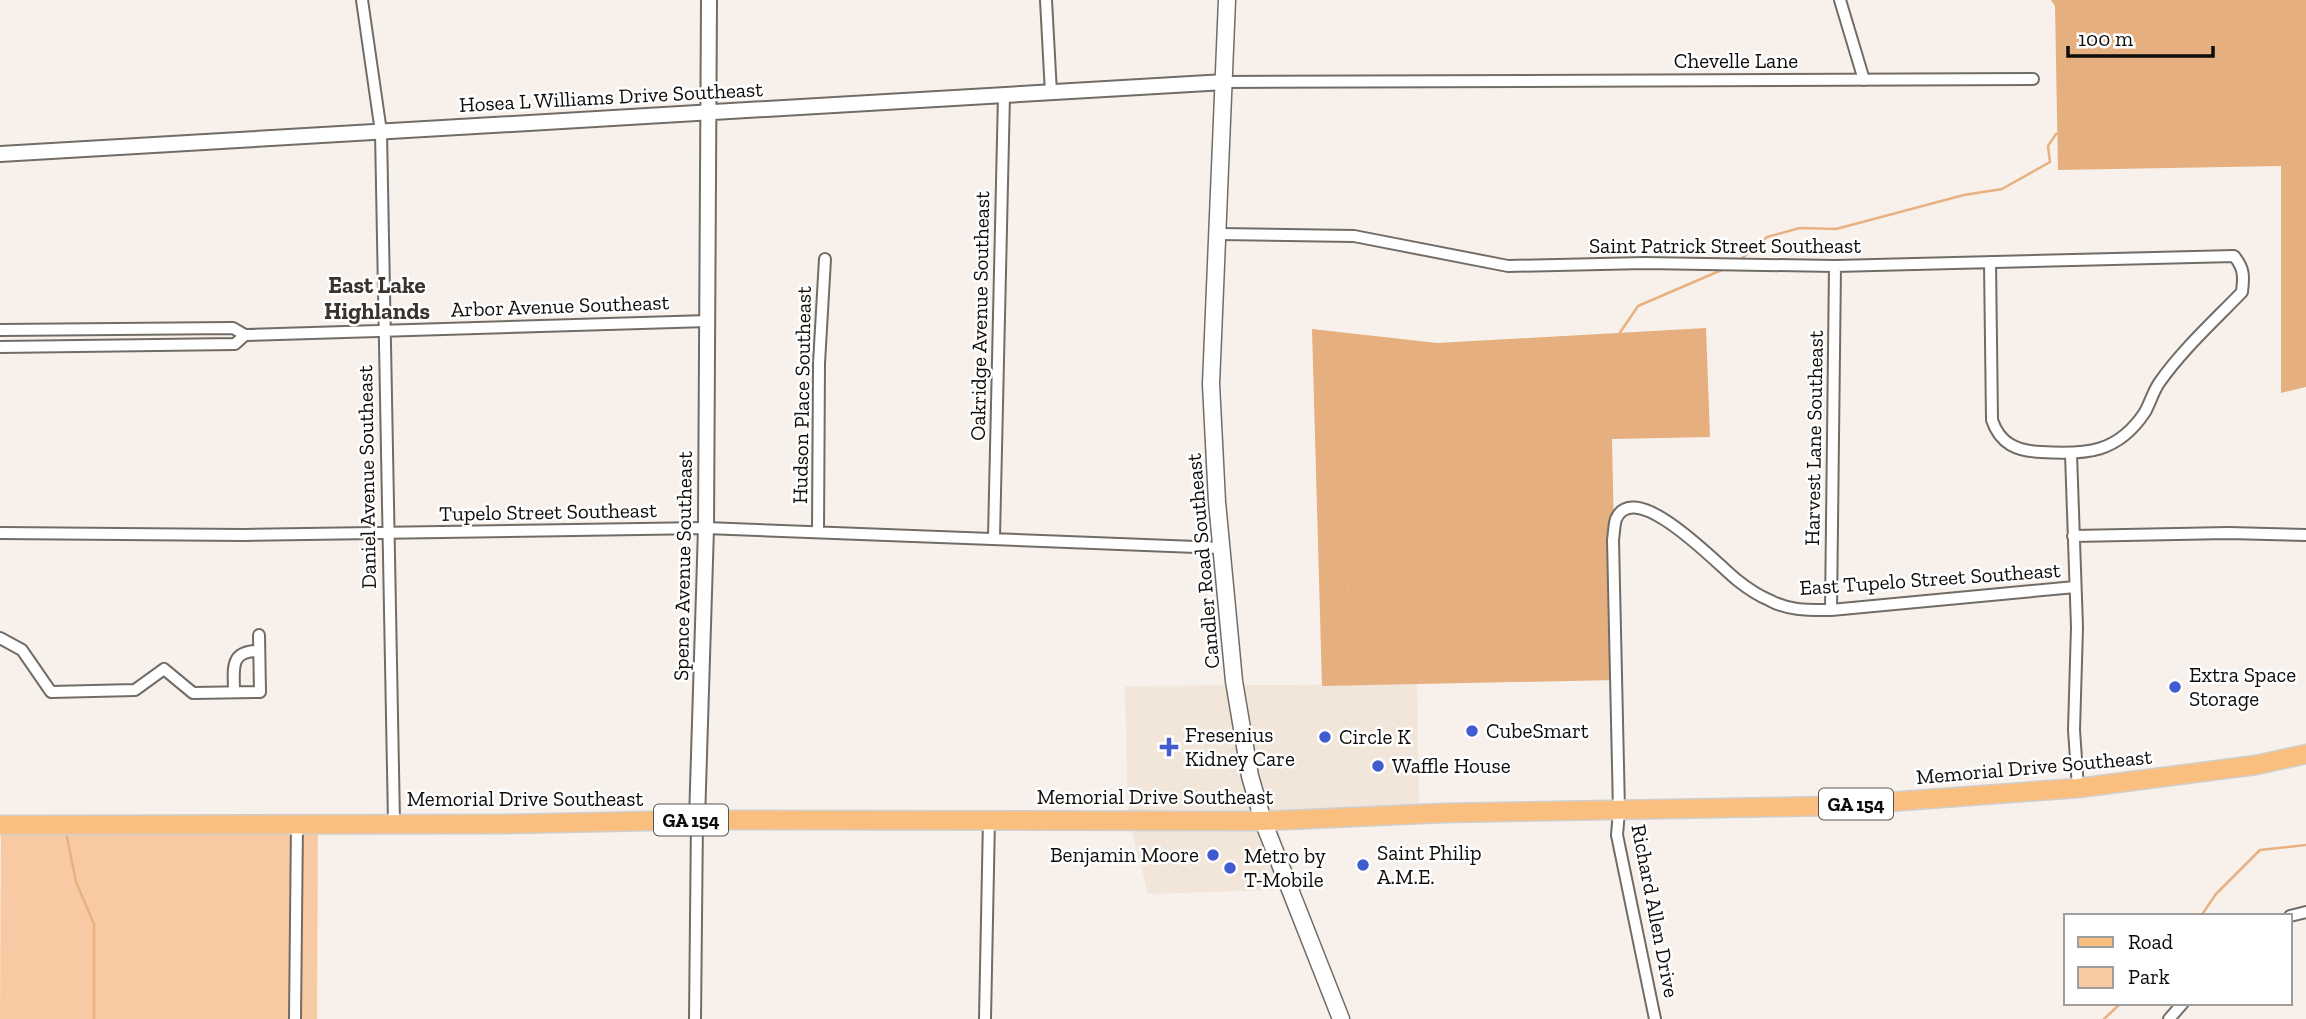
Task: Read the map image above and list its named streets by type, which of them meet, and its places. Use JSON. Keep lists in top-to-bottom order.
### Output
{
  "streets": {
    "main road": ["Candler Road Southeast", "Memorial Drive Southeast", "GA 154"],
    "street": [
      "Chevelle Lane",
      "Hosea L Williams Drive Southeast",
      "Saint Patrick Street Southeast",
      "Arbor Avenue Southeast",
      "Oakridge Avenue Southeast",
      "Hudson Place Southeast",
      "Harvest Lane Southeast",
      "Daniel Avenue Southeast",
      "Tupelo Street Southeast",
      "Spence Avenue Southeast",
      "East Tupelo Street Southeast",
      "Richard Allen Drive"
    ]
  },
  "crossings": [
    ["Chevelle Lane", "Hosea L Williams Drive Southeast"],
    ["Chevelle Lane", "Candler Road Southeast"],
    ["Hosea L Williams Drive Southeast", "Oakridge Avenue Southeast"],
    ["Hosea L Williams Drive Southeast", "Daniel Avenue Southeast"],
    ["Hosea L Williams Drive Southeast", "Candler Road Southeast"],
    ["Hosea L Williams Drive Southeast", "Spence Avenue Southeast"],
    ["Saint Patrick Street Southeast", "Harvest Lane Southeast"],
    ["Saint Patrick Street Southeast", "Candler Road Southeast"],
    ["Arbor Avenue Southeast", "Daniel Avenue Southeast"],
    ["Arbor Avenue Southeast", "Spence Avenue Southeast"],
    ["Oakridge Avenue Southeast", "Tupelo Street Southeast"],
    ["Hudson Place Southeast", "Tupelo Street Southeast"],
    ["Harvest Lane Southeast", "East Tupelo Street Southeast"],
    ["Daniel Avenue Southeast", "Tupelo Street Southeast"],
    ["Daniel Avenue Southeast", "Memorial Drive Southeast"],
    ["Tupelo Street Southeast", "Candler Road Southeast"],
    ["Tupelo Street Southeast", "Spence Avenue Southeast"],
    ["Candler Road Southeast", "Memorial Drive Southeast"],
    ["Spence Avenue Southeast", "Memorial Drive Southeast"],
    ["East Tupelo Street Southeast", "Richard Allen Drive"],
    ["Memorial Drive Southeast", "Richard Allen Drive"]
  ],
  "districts": ["East Lake Highlands"],
  "places": {
    "other": [
      "Extra Space Storage",
      "CubeSmart",
      "Circle K",
      "Waffle House",
      "Benjamin Moore",
      "Saint Philip A.M.E.",
      "Metro by T-Mobile"
    ],
    "health": ["Fresenius Kidney Care"]
  },
  "legend": ["Road", "Park"],
  "scale_bar": "100 m"
}
